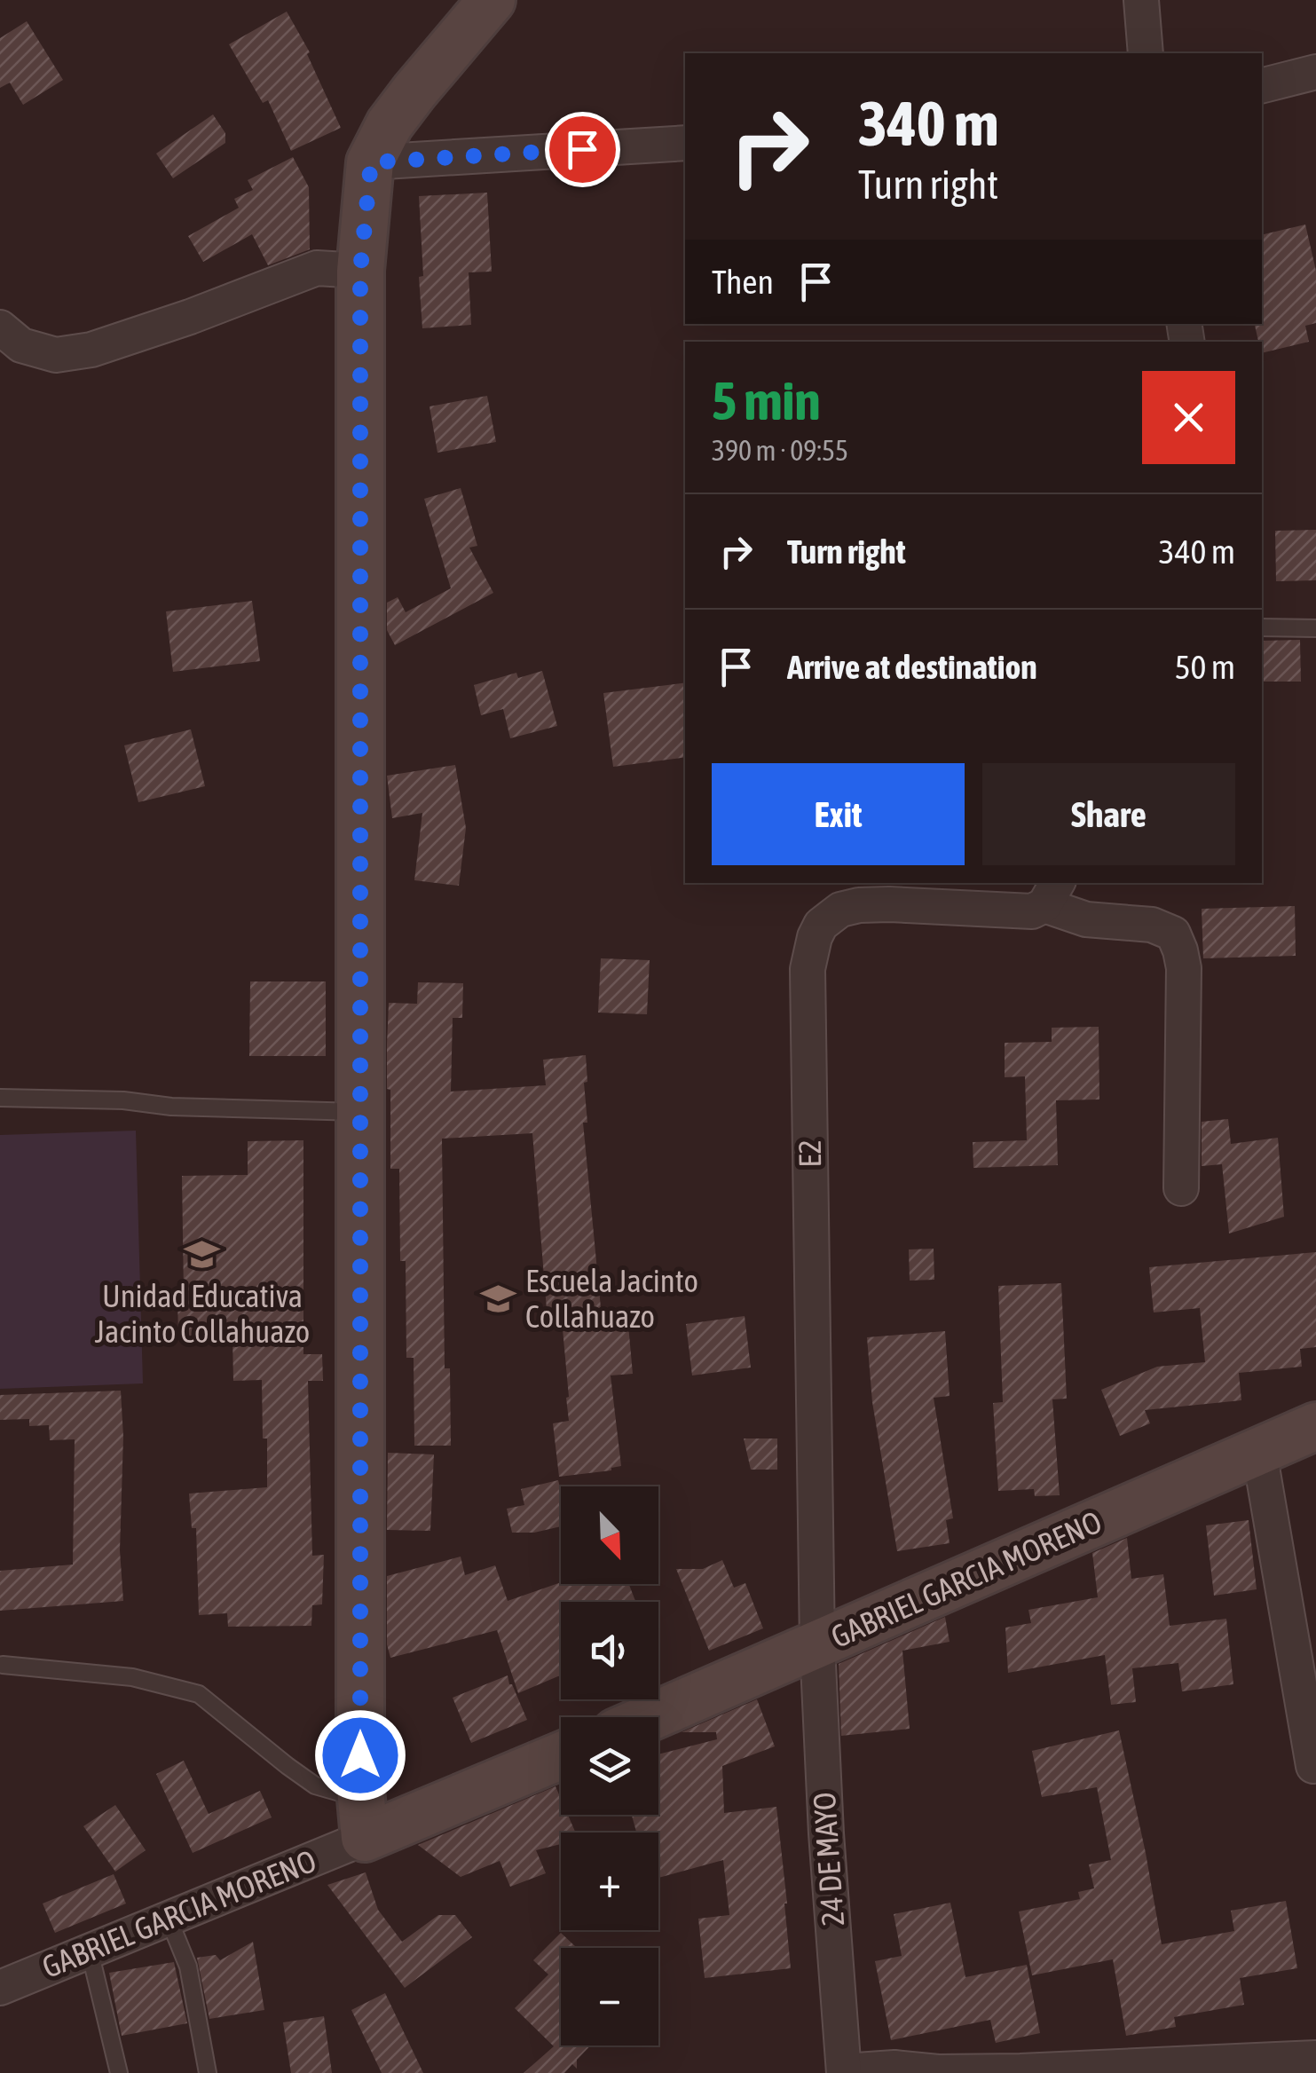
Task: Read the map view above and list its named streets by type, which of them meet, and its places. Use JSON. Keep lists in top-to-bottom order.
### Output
{
  "streets": {
    "street": ["E2", "GABRIEL GARCIA MORENO", "24 DE MAYO"]
  },
  "crossings": [
    ["E2", "GABRIEL GARCIA MORENO"],
    ["E2", "24 DE MAYO"],
    ["GABRIEL GARCIA MORENO", "24 DE MAYO"]
  ],
  "places": {
    "school or university": ["Unidad Educativa Jacinto Collahuazo", "Escuela Jacinto Collahuazo"]
  },
  "north": "bottom right",
  "page": {
    "turn": ["340 m", "Turn right"],
    "then": "Then",
    "heading": ["5 min", "390 m · 09:55"],
    "list": [
      {
        "name": "Turn right",
        "value": "340 m"
      },
      {
        "name": "Arrive at destination",
        "value": "50 m"
      }
    ],
    "buttons": ["Exit", "Share"],
    "map_buttons": ["+", "−"]
  }
}
